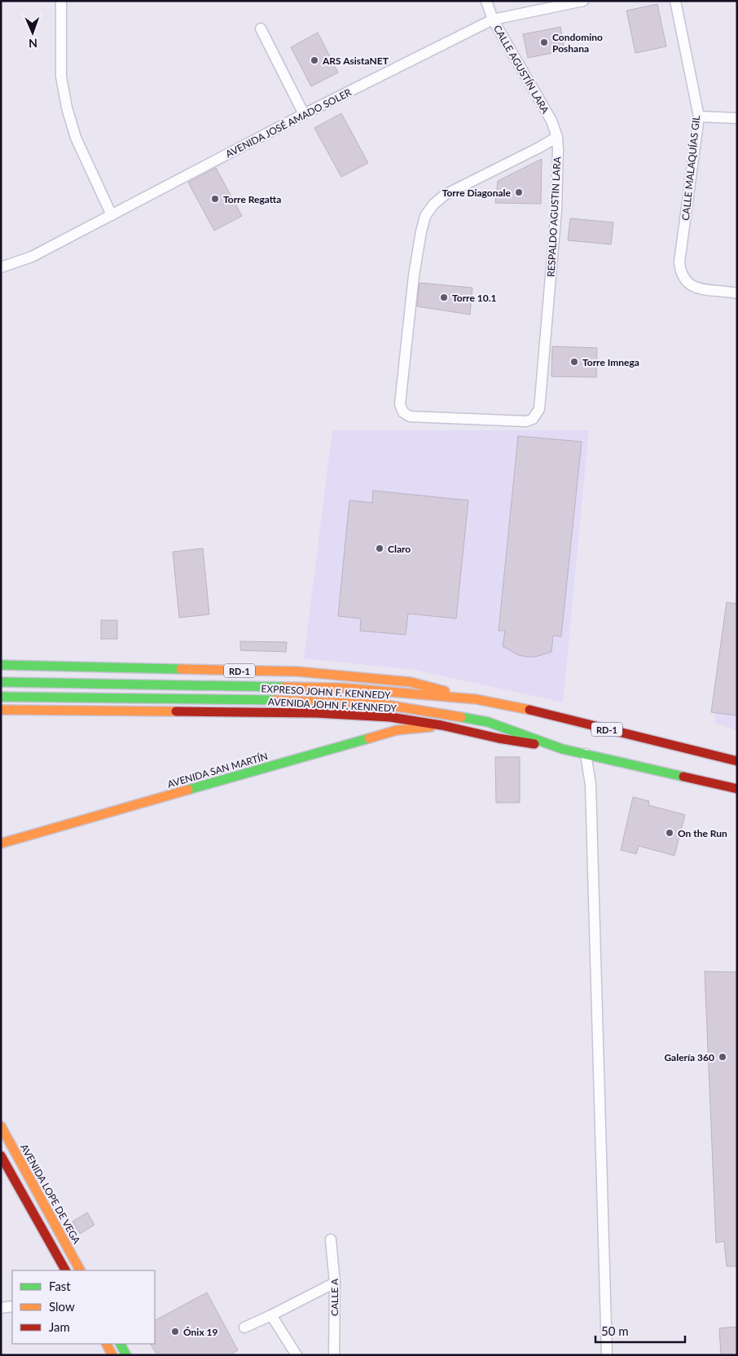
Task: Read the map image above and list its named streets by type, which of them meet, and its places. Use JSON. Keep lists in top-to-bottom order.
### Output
{
  "streets": {
    "main road": [
      "RD-1",
      "EXPRESO JOHN F. KENNEDY",
      "AVENIDA JOHN F. KENNEDY",
      "AVENIDA SAN MARTÍN",
      "AVENIDA LOPE DE VEGA"
    ],
    "street": [
      "CALLE AGUSTÍN LARA",
      "AVENIDA JOSÉ AMADO SOLER",
      "CALLE MALAQUÍAS GIL",
      "RESPALDO AGUSTIN LARA",
      "CALLE A"
    ]
  },
  "crossings": [
    ["CALLE AGUSTÍN LARA", "AVENIDA JOSÉ AMADO SOLER"],
    ["CALLE AGUSTÍN LARA", "RESPALDO AGUSTIN LARA"],
    ["RD-1", "EXPRESO JOHN F. KENNEDY"],
    ["EXPRESO JOHN F. KENNEDY", "AVENIDA JOHN F. KENNEDY"],
    ["AVENIDA JOHN F. KENNEDY", "AVENIDA SAN MARTÍN"]
  ],
  "places": [
    "Condomino Poshana",
    "ARS AsistaNET",
    "Torre Diagonale",
    "Torre Regatta",
    "Torre 10.1",
    "Torre Imnega",
    "Claro",
    "On the Run",
    "Galería 360",
    "Ónix 19"
  ],
  "legend": ["Fast", "Slow", "Jam"],
  "scale_bar": "50 m",
  "north": "bottom"
}
